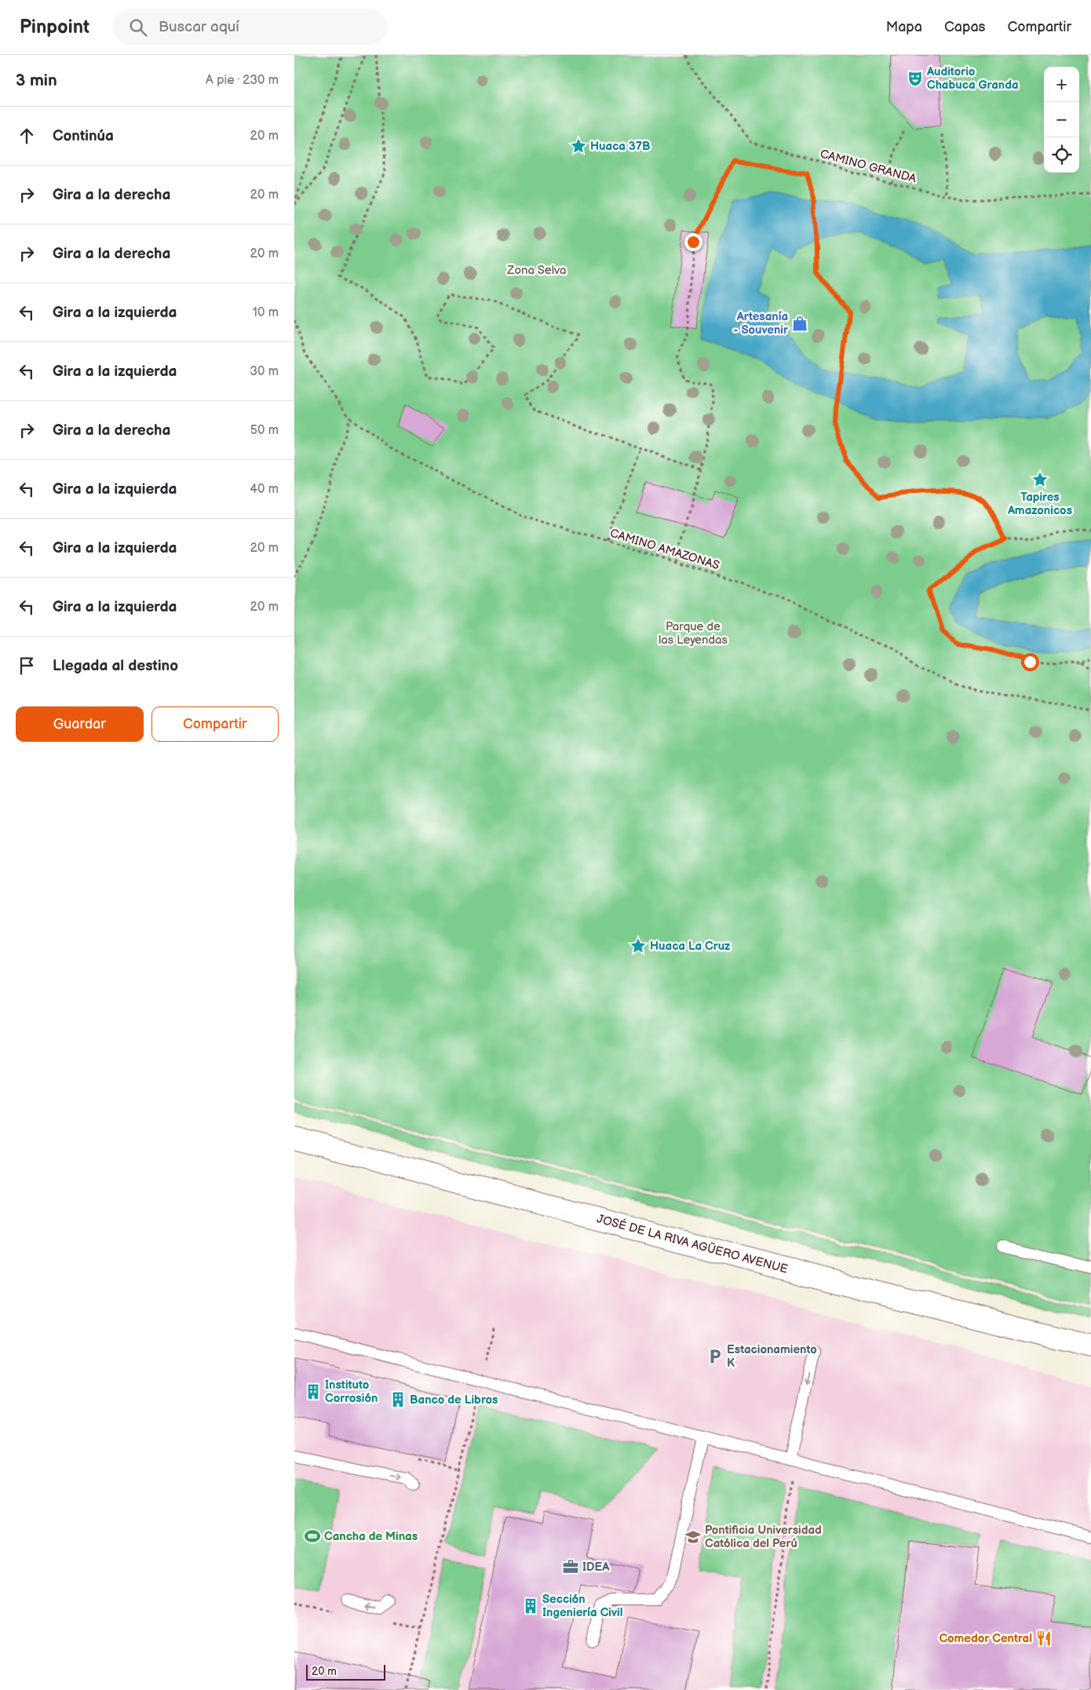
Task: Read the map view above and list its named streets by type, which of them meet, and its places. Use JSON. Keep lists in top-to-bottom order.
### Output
{
  "streets": {
    "street": ["JOSÉ DE LA RIVA AGÜERO AVENUE"],
    "path": ["CAMINO GRANDA", "CAMINO AMAZONAS"]
  },
  "parks": ["Zona Selva", "Parque de las Leyendas"],
  "places": {
    "theatre": ["Auditorio Chabuca Granda"],
    "place": ["Huaca 37B", "Tapires Amazonicos", "Huaca La Cruz"],
    "shop": ["Artesanía - Souvenir"],
    "parking": ["Estacionamiento K"],
    "building": ["Instituto Corrosión", "Banco de Libros", "Sección Ingeniería Civil"],
    "sports": ["Cancha de Minas"],
    "school or university": ["Pontificia Universidad Católica del Perú"],
    "office": ["IDEA"],
    "restaurant": ["Comedor Central"]
  },
  "scale_bar": "20 m",
  "page": {
    "header": "Pinpoint",
    "search": "Buscar aquí",
    "nav": ["Mapa", "Capas", "Compartir"],
    "heading": ["3 min", "A pie · 230 m"],
    "map_buttons": ["+", "−"],
    "list": [
      ["Continúa", "20 m"],
      ["Gira a la derecha", "20 m"],
      ["Gira a la derecha", "20 m"],
      ["Gira a la izquierda", "10 m"],
      ["Gira a la izquierda", "30 m"],
      ["Gira a la derecha", "50 m"],
      ["Gira a la izquierda", "40 m"],
      ["Gira a la izquierda", "20 m"],
      ["Gira a la izquierda", "20 m"],
      "Llegada al destino"
    ],
    "buttons": ["Guardar", "Compartir"],
    "scale": "20 m"
  }
}
